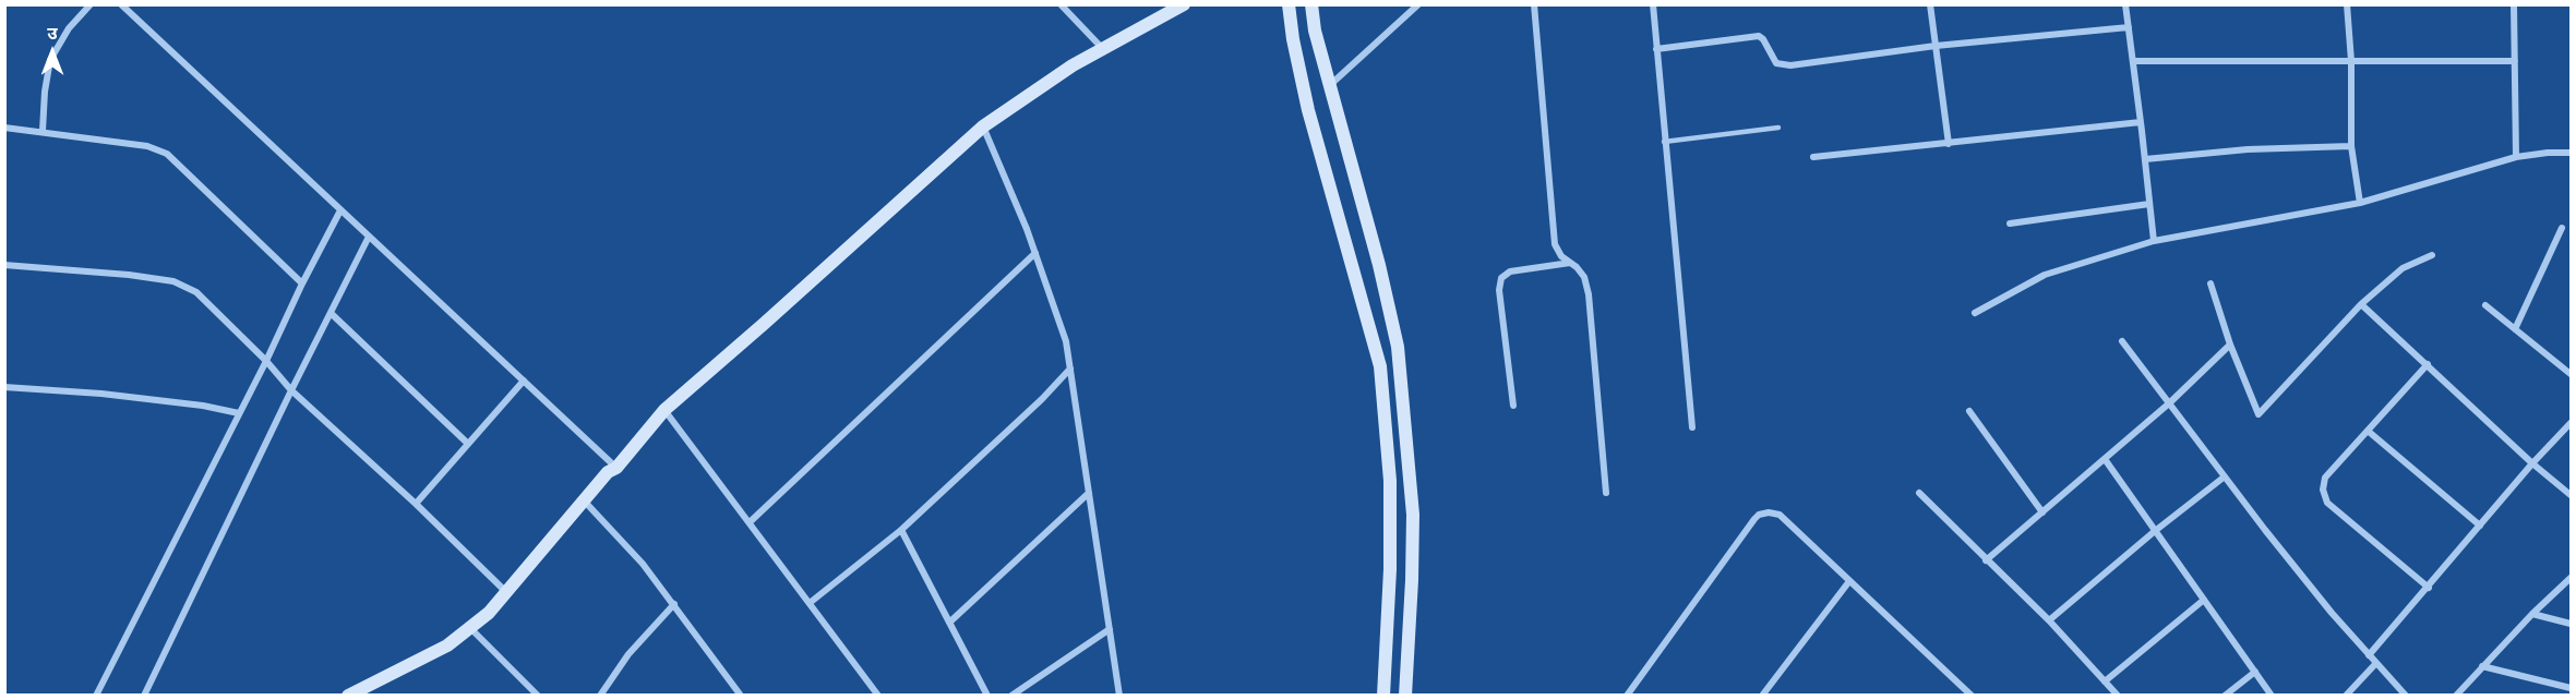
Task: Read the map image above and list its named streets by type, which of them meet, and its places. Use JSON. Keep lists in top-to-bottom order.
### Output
{
  "north": "top"
}
